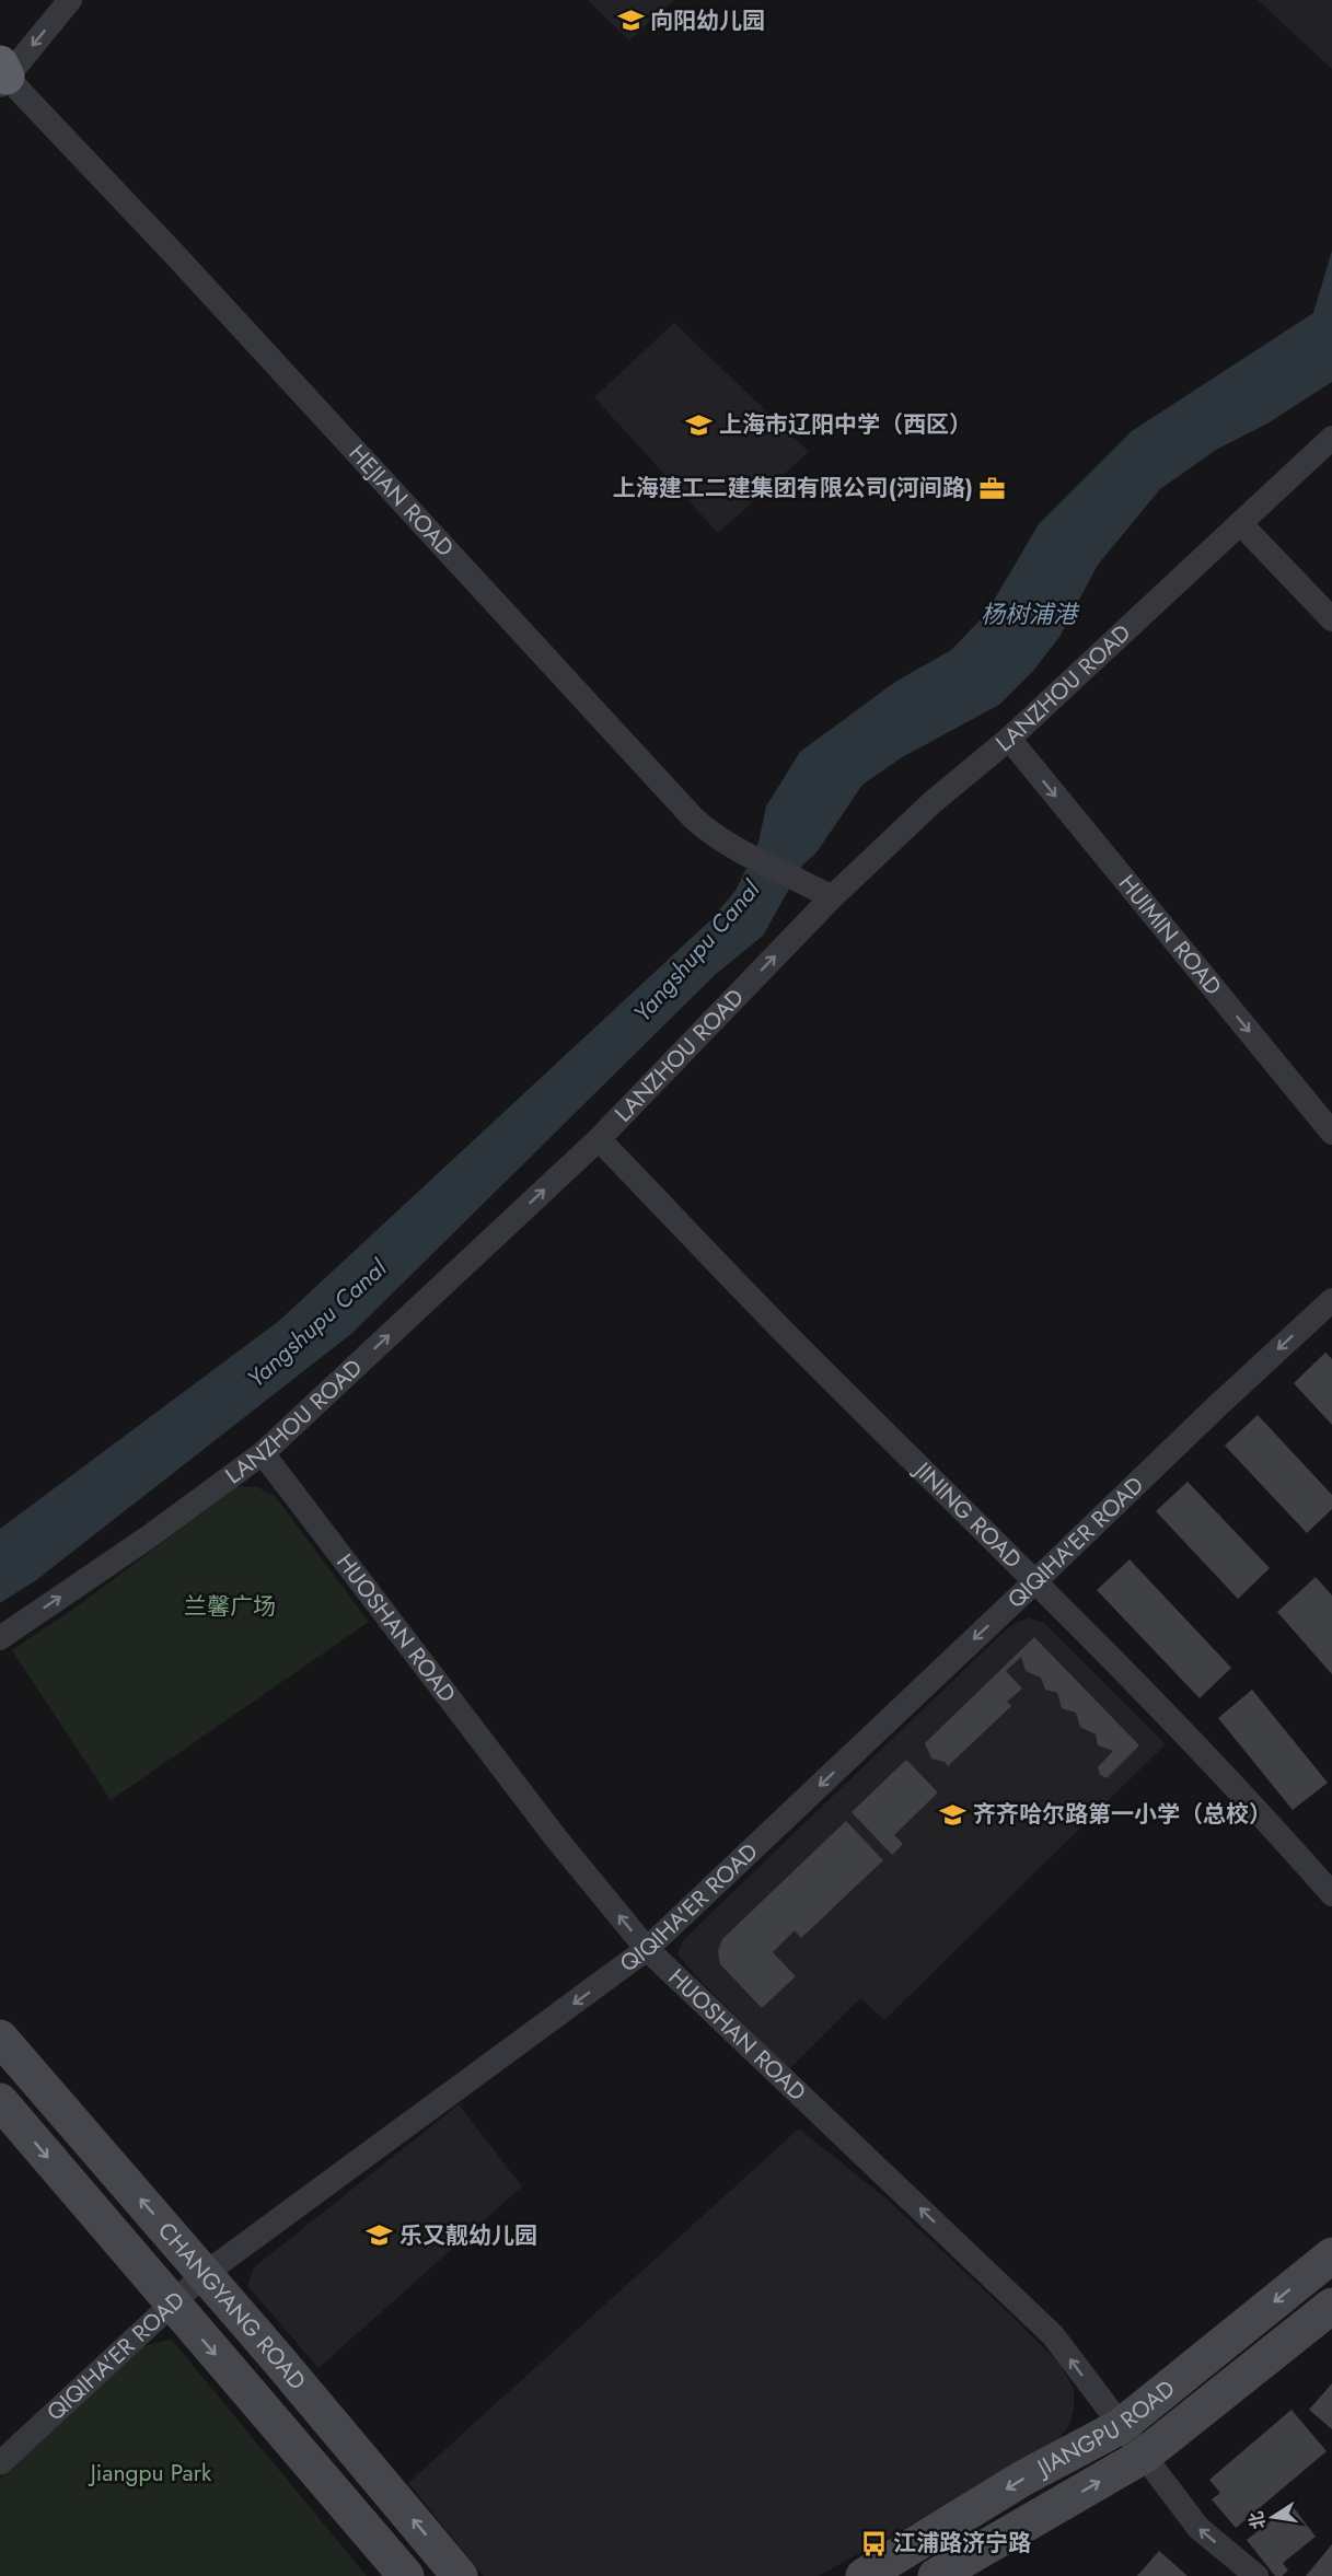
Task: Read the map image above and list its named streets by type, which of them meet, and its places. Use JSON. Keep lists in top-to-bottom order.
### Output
{
  "streets": {
    "main road": ["CHANGYANG ROAD", "JIANGPU ROAD"],
    "street": [
      "HEJIAN ROAD",
      "LANZHOU ROAD",
      "HUIMIN ROAD",
      "JINING ROAD",
      "QIQIHA'ER ROAD",
      "HUOSHAN ROAD"
    ]
  },
  "crossings": [
    ["HEJIAN ROAD", "LANZHOU ROAD"],
    ["LANZHOU ROAD", "HUIMIN ROAD"],
    ["LANZHOU ROAD", "JINING ROAD"],
    ["LANZHOU ROAD", "HUOSHAN ROAD"],
    ["JINING ROAD", "QIQIHA'ER ROAD"],
    ["QIQIHA'ER ROAD", "HUOSHAN ROAD"],
    ["QIQIHA'ER ROAD", "CHANGYANG ROAD"],
    ["HUOSHAN ROAD", "JIANGPU ROAD"]
  ],
  "one_way": [
    "LANZHOU ROAD",
    "HUIMIN ROAD",
    "QIQIHA'ER ROAD",
    "HUOSHAN ROAD"
  ],
  "water": ["杨树浦港", "Yangshupu Canal"],
  "parks": ["兰馨广场", "Jiangpu Park"],
  "places": {
    "school or university": [
      "向阳幼儿园",
      "上海市辽阳中学（西区）",
      "齐齐哈尔路第一小学（总校）",
      "乐又靓幼儿园"
    ],
    "office": ["上海建工二建集团有限公司(河间路)"],
    "bus stop": ["江浦路济宁路"]
  },
  "north": "left"
}
